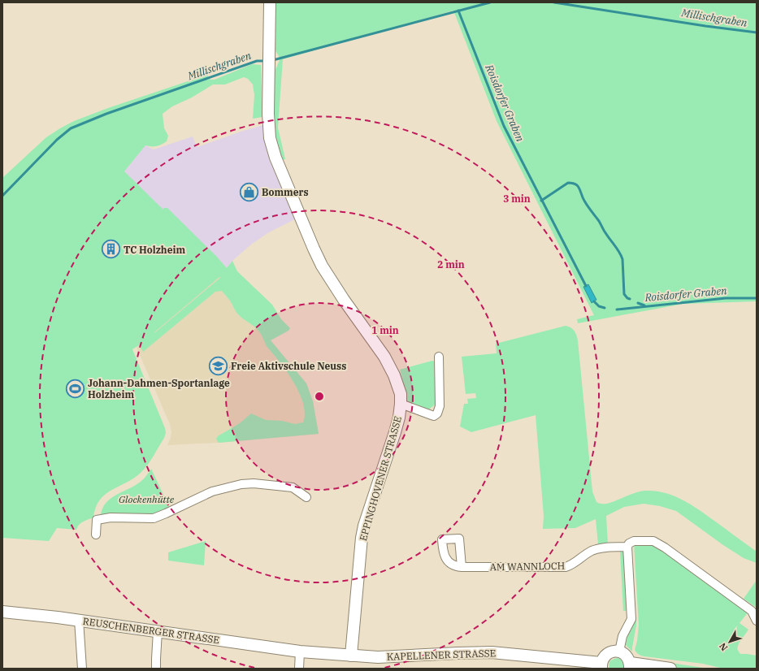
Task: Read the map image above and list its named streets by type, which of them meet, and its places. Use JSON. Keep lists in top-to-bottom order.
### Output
{
  "streets": {
    "main road": ["EPPINGHOVENER STRASSE", "REUSCHENBERGER STRASSE", "KAPELLENER STRASSE"],
    "street": ["AM WANNLOCH"]
  },
  "crossings": [
    ["EPPINGHOVENER STRASSE", "KAPELLENER STRASSE"],
    ["REUSCHENBERGER STRASSE", "KAPELLENER STRASSE"]
  ],
  "water": ["Millischgraben", "Roisdorfer Graben"],
  "parks": ["Glockenhütte"],
  "places": {
    "shop": ["Bommers"],
    "building": ["TC Holzheim"],
    "school or university": ["Freie Aktivschule Neuss"],
    "sports": ["Johann-Dahmen-Sportanlage Holzheim"]
  },
  "north": "bottom left",
  "rings": ["3 min", "2 min", "1 min"]
}
